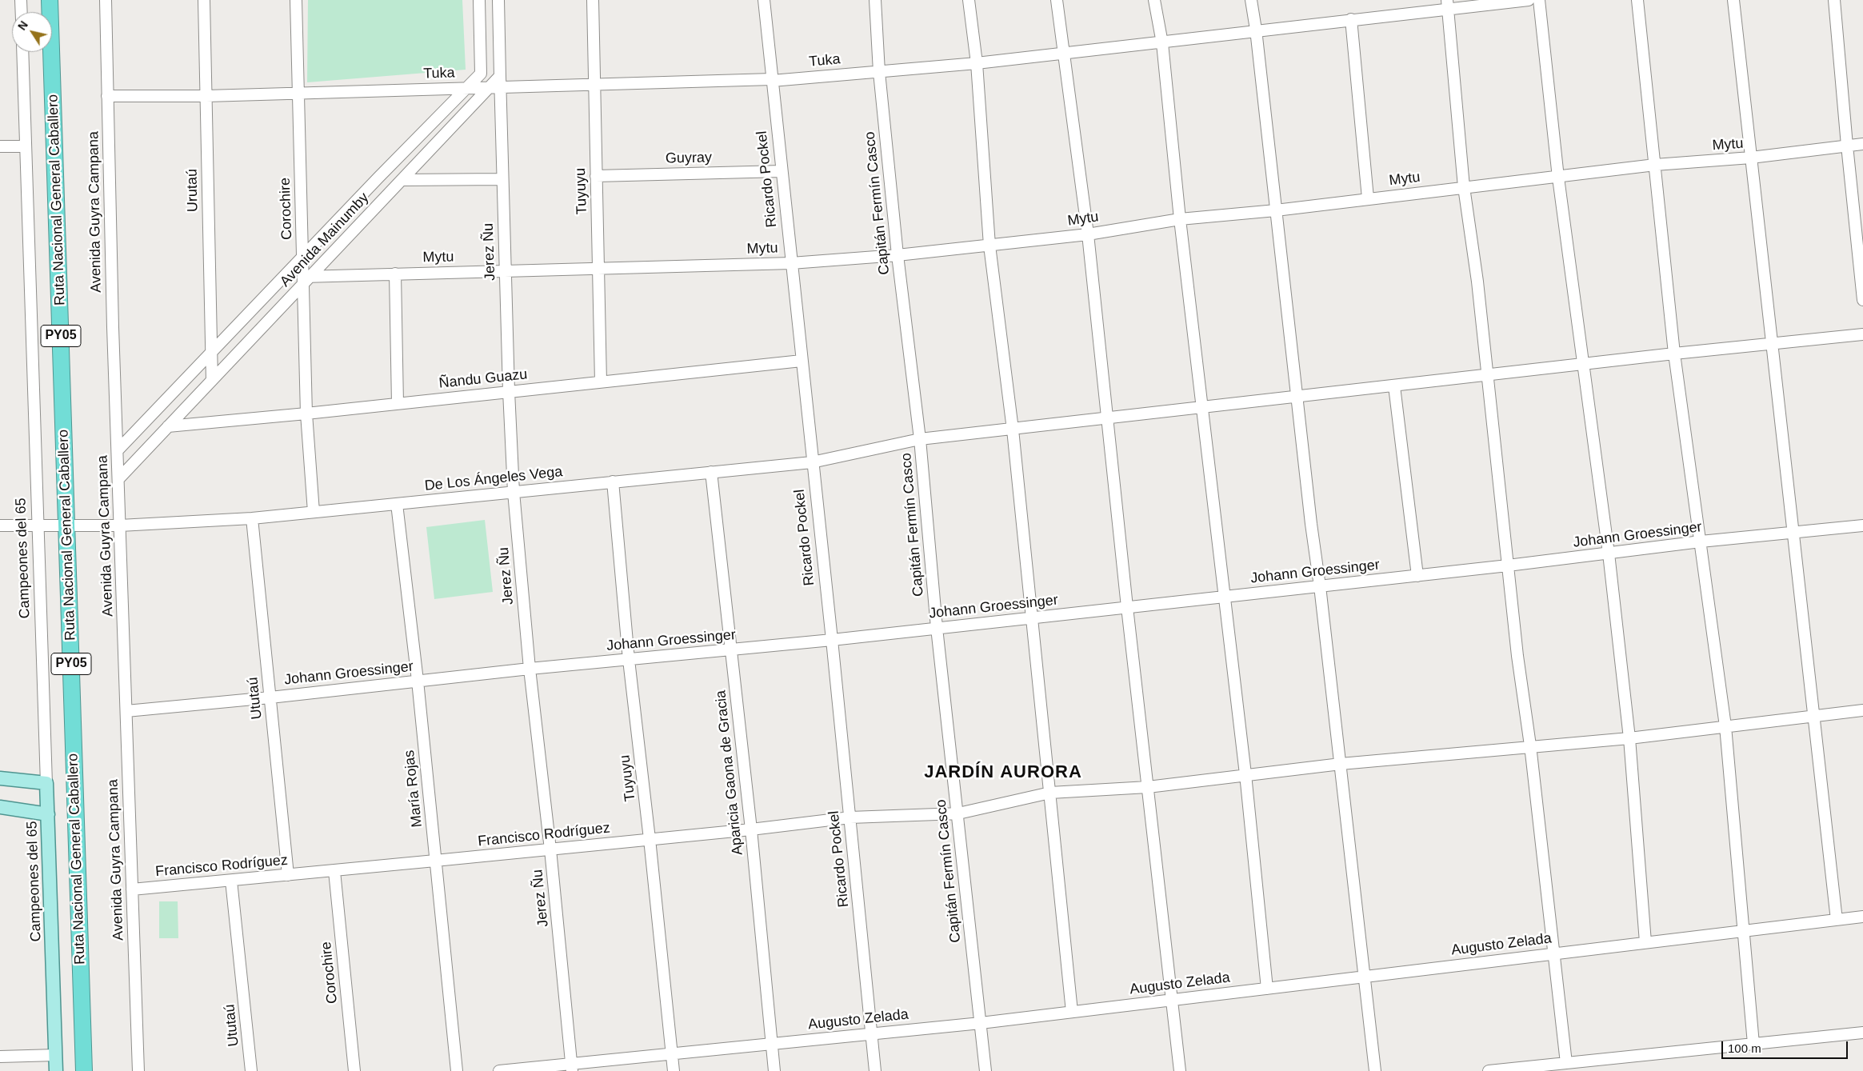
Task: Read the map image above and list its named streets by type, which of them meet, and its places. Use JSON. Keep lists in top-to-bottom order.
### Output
{
  "streets": {
    "highway": ["Ruta Nacional General Caballero", "PY05"],
    "main road": ["Campeones del 65"],
    "street": [
      "Tuka",
      "Mytu",
      "Guyray",
      "Ricardo Pockel",
      "Urutaú",
      "Tuyuyu",
      "Capitán Fermín Casco",
      "Corochire",
      "Avenida Guyra Campana",
      "Avenida Mainumby",
      "Jerez Ñu",
      "Ñandu Guazu",
      "De Los Ángeles Vega",
      "Johann Groessinger",
      "Ututaú",
      "Aparicia Gaona de Gracia",
      "María Rojas",
      "Francisco Rodríguez",
      "Augusto Zelada"
    ]
  },
  "crossings": [
    ["Tuka", "Ricardo Pockel"],
    ["Tuka", "Urutaú"],
    ["Tuka", "Tuyuyu"],
    ["Tuka", "Capitán Fermín Casco"],
    ["Tuka", "Corochire"],
    ["Tuka", "Avenida Guyra Campana"],
    ["Tuka", "Avenida Mainumby"],
    ["Tuka", "Jerez Ñu"],
    ["Mytu", "Ricardo Pockel"],
    ["Mytu", "Tuyuyu"],
    ["Mytu", "Capitán Fermín Casco"],
    ["Mytu", "Corochire"],
    ["Mytu", "Avenida Mainumby"],
    ["Mytu", "Jerez Ñu"],
    ["Guyray", "Ricardo Pockel"],
    ["Guyray", "Tuyuyu"],
    ["Ricardo Pockel", "Ñandu Guazu"],
    ["Ricardo Pockel", "De Los Ángeles Vega"],
    ["Ricardo Pockel", "Johann Groessinger"],
    ["Ricardo Pockel", "Francisco Rodríguez"],
    ["Ricardo Pockel", "Augusto Zelada"],
    ["Urutaú", "Avenida Mainumby"],
    ["Tuyuyu", "Ñandu Guazu"],
    ["Tuyuyu", "De Los Ángeles Vega"],
    ["Tuyuyu", "Johann Groessinger"],
    ["Tuyuyu", "Francisco Rodríguez"],
    ["Tuyuyu", "Augusto Zelada"],
    ["Ruta Nacional General Caballero", "De Los Ángeles Vega"],
    ["Capitán Fermín Casco", "De Los Ángeles Vega"],
    ["Capitán Fermín Casco", "Johann Groessinger"],
    ["Capitán Fermín Casco", "Francisco Rodríguez"],
    ["Capitán Fermín Casco", "Augusto Zelada"],
    ["Corochire", "Avenida Mainumby"],
    ["Corochire", "Ñandu Guazu"],
    ["Corochire", "De Los Ángeles Vega"],
    ["Corochire", "Francisco Rodríguez"],
    ["Avenida Guyra Campana", "Avenida Mainumby"],
    ["Avenida Guyra Campana", "De Los Ángeles Vega"],
    ["Avenida Guyra Campana", "Johann Groessinger"],
    ["Avenida Guyra Campana", "Francisco Rodríguez"],
    ["Avenida Mainumby", "Jerez Ñu"],
    ["Avenida Mainumby", "Ñandu Guazu"],
    ["Jerez Ñu", "Ñandu Guazu"],
    ["Jerez Ñu", "De Los Ángeles Vega"],
    ["Jerez Ñu", "Johann Groessinger"],
    ["Jerez Ñu", "Francisco Rodríguez"],
    ["Jerez Ñu", "Augusto Zelada"],
    ["De Los Ángeles Vega", "Campeones del 65"],
    ["De Los Ángeles Vega", "Ututaú"],
    ["De Los Ángeles Vega", "Aparicia Gaona de Gracia"],
    ["De Los Ángeles Vega", "María Rojas"],
    ["Johann Groessinger", "Ututaú"],
    ["Johann Groessinger", "Aparicia Gaona de Gracia"],
    ["Johann Groessinger", "María Rojas"],
    ["Ututaú", "Francisco Rodríguez"],
    ["Aparicia Gaona de Gracia", "Francisco Rodríguez"],
    ["Aparicia Gaona de Gracia", "Augusto Zelada"],
    ["María Rojas", "Francisco Rodríguez"]
  ],
  "districts": ["JARDÍN AURORA"],
  "scale_bar": "100 m",
  "north": "top left"
}
